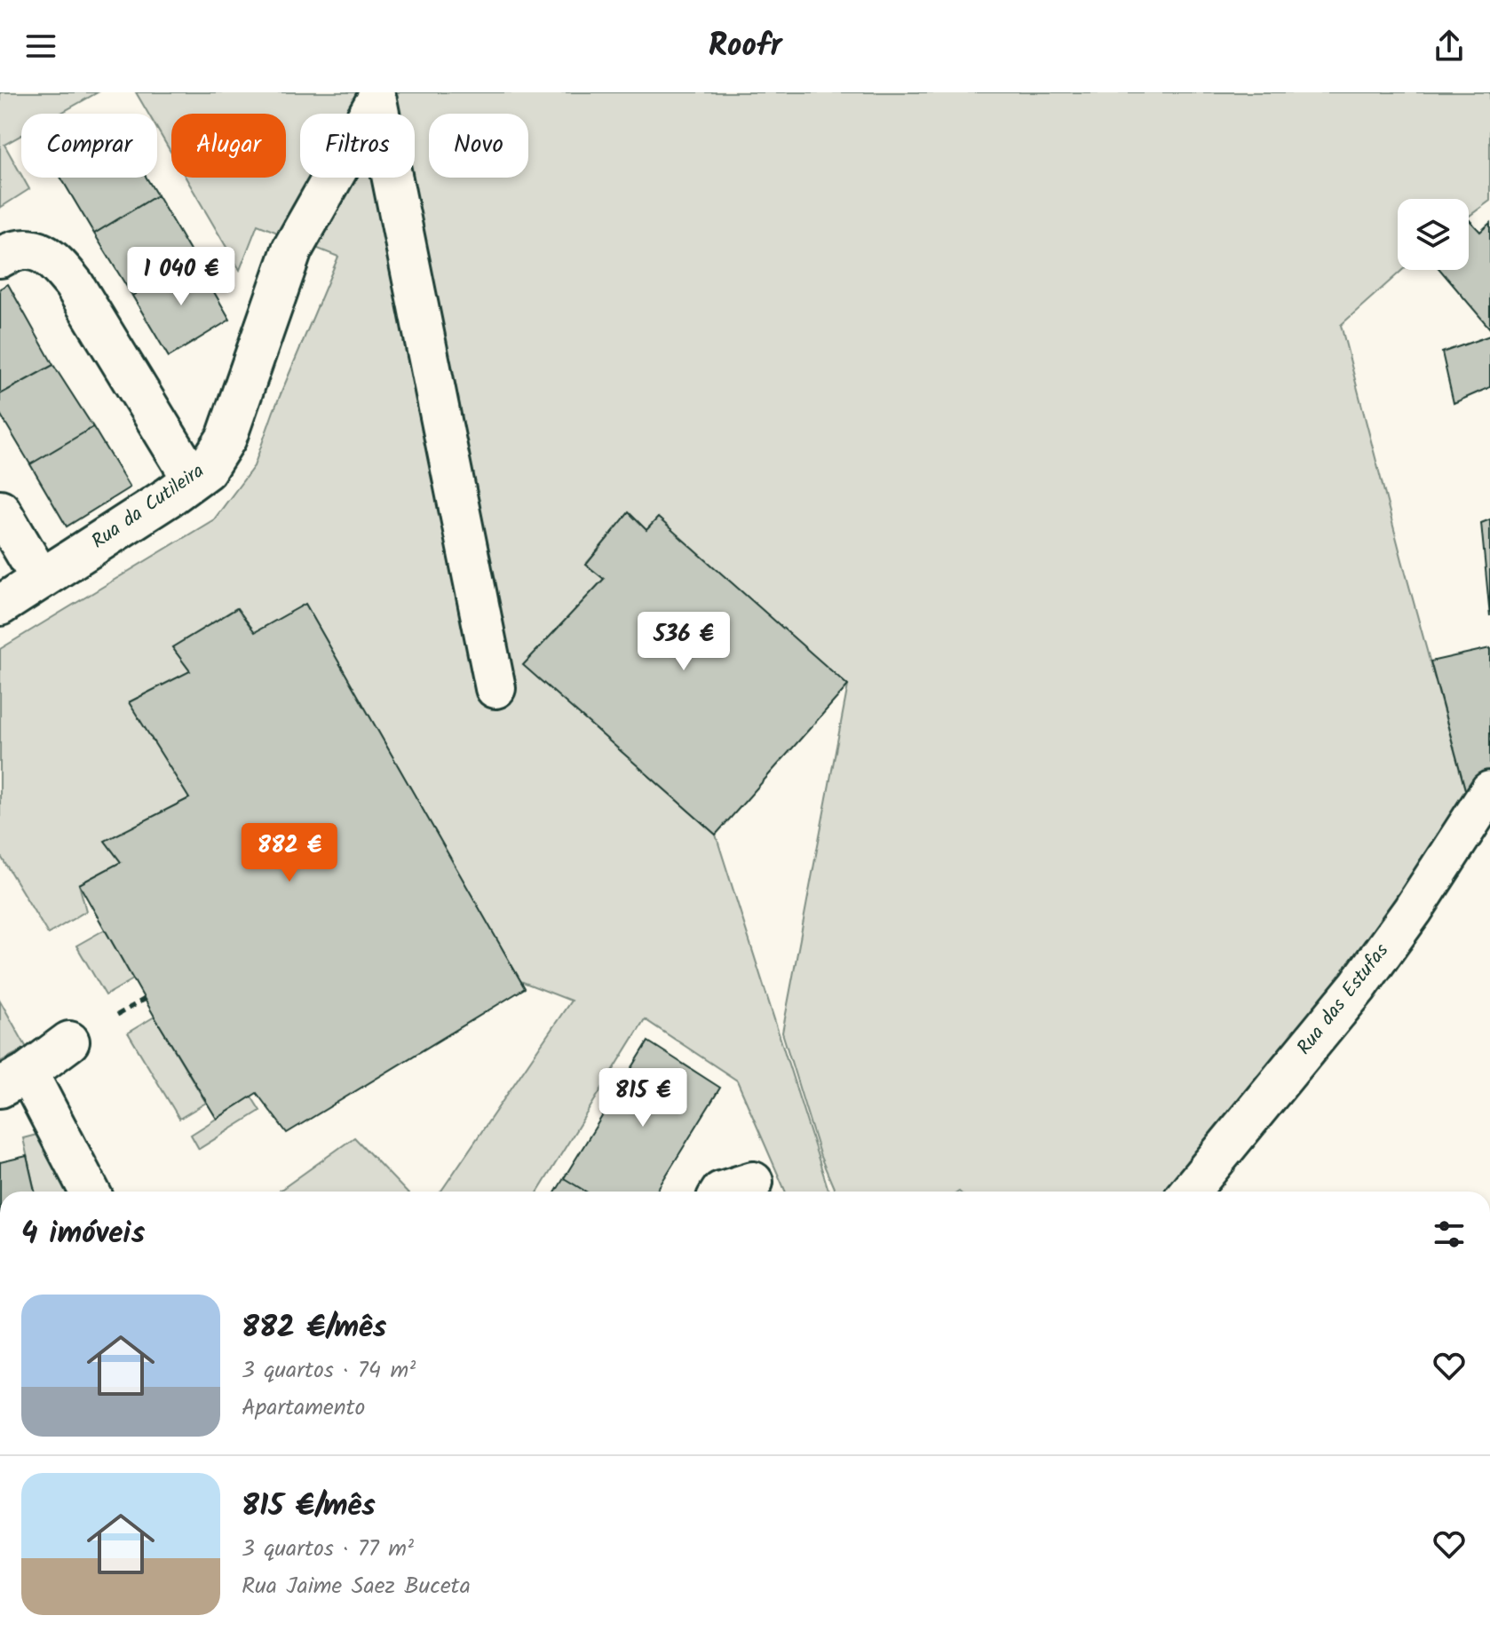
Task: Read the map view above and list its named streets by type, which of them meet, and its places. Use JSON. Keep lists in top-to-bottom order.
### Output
{
  "streets": {
    "street": ["Rua da Cutileira", "Rua das Estufas"]
  },
  "page": {
    "header": "Roofr",
    "chip": [
      "Comprar",
      "Alugar",
      "Filtros",
      "Novo"
    ],
    "price": [
      "1 040 €",
      "536 €",
      "882 €",
      "815 €"
    ],
    "heading": "4 imóveis",
    "list": [
      {
        "name": "882 €/mês",
        "note": "3 quartos · 74 m² · Apartamento"
      },
      {
        "name": "815 €/mês",
        "note": "3 quartos · 77 m² · Rua Jaime Saez Buceta"
      }
    ]
  }
}
